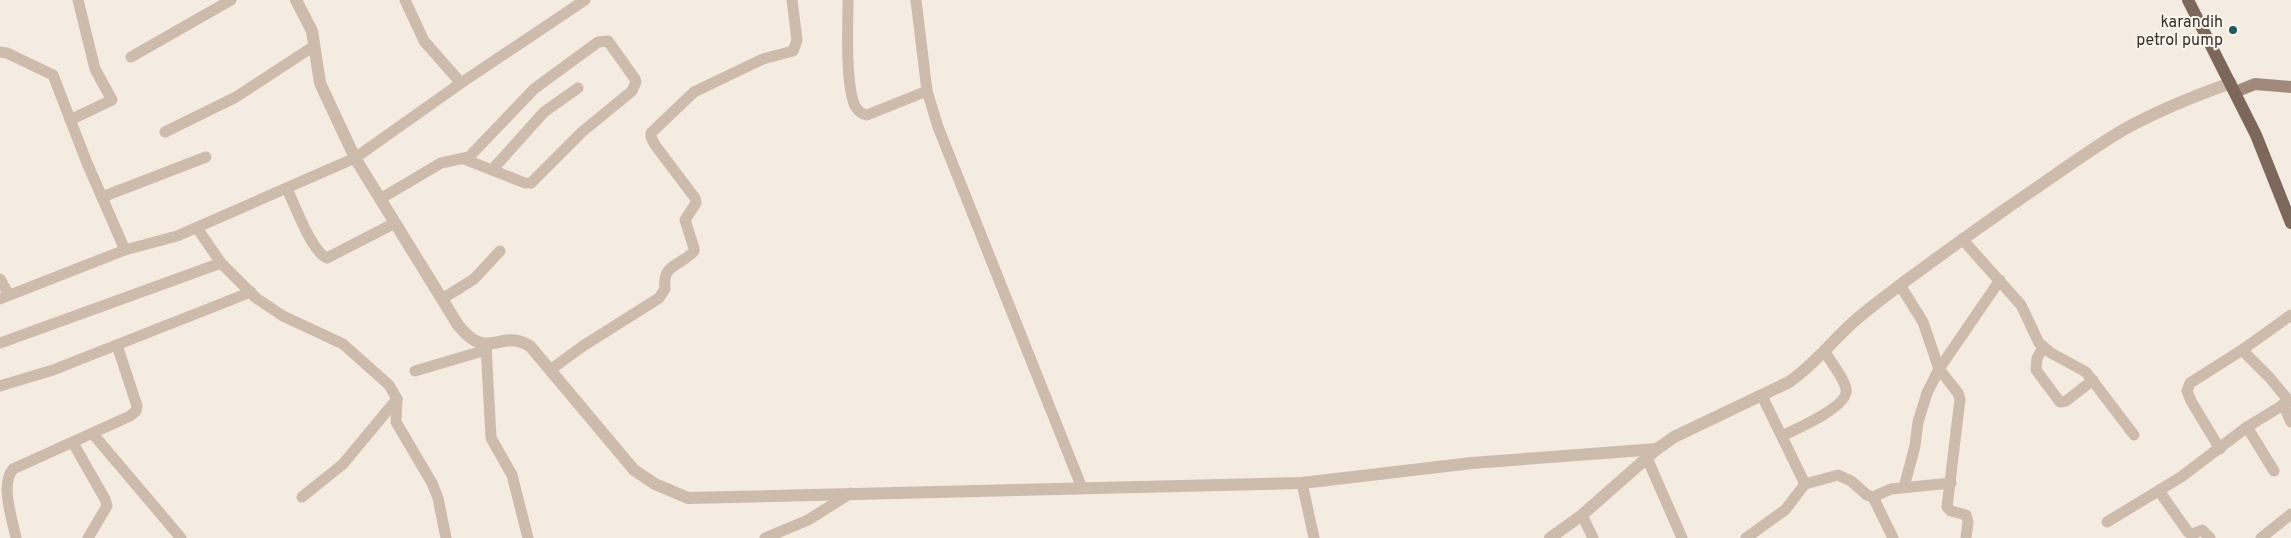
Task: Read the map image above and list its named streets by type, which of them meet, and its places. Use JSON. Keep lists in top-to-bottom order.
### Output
{
  "places": ["karandih petrol pump"]
}
